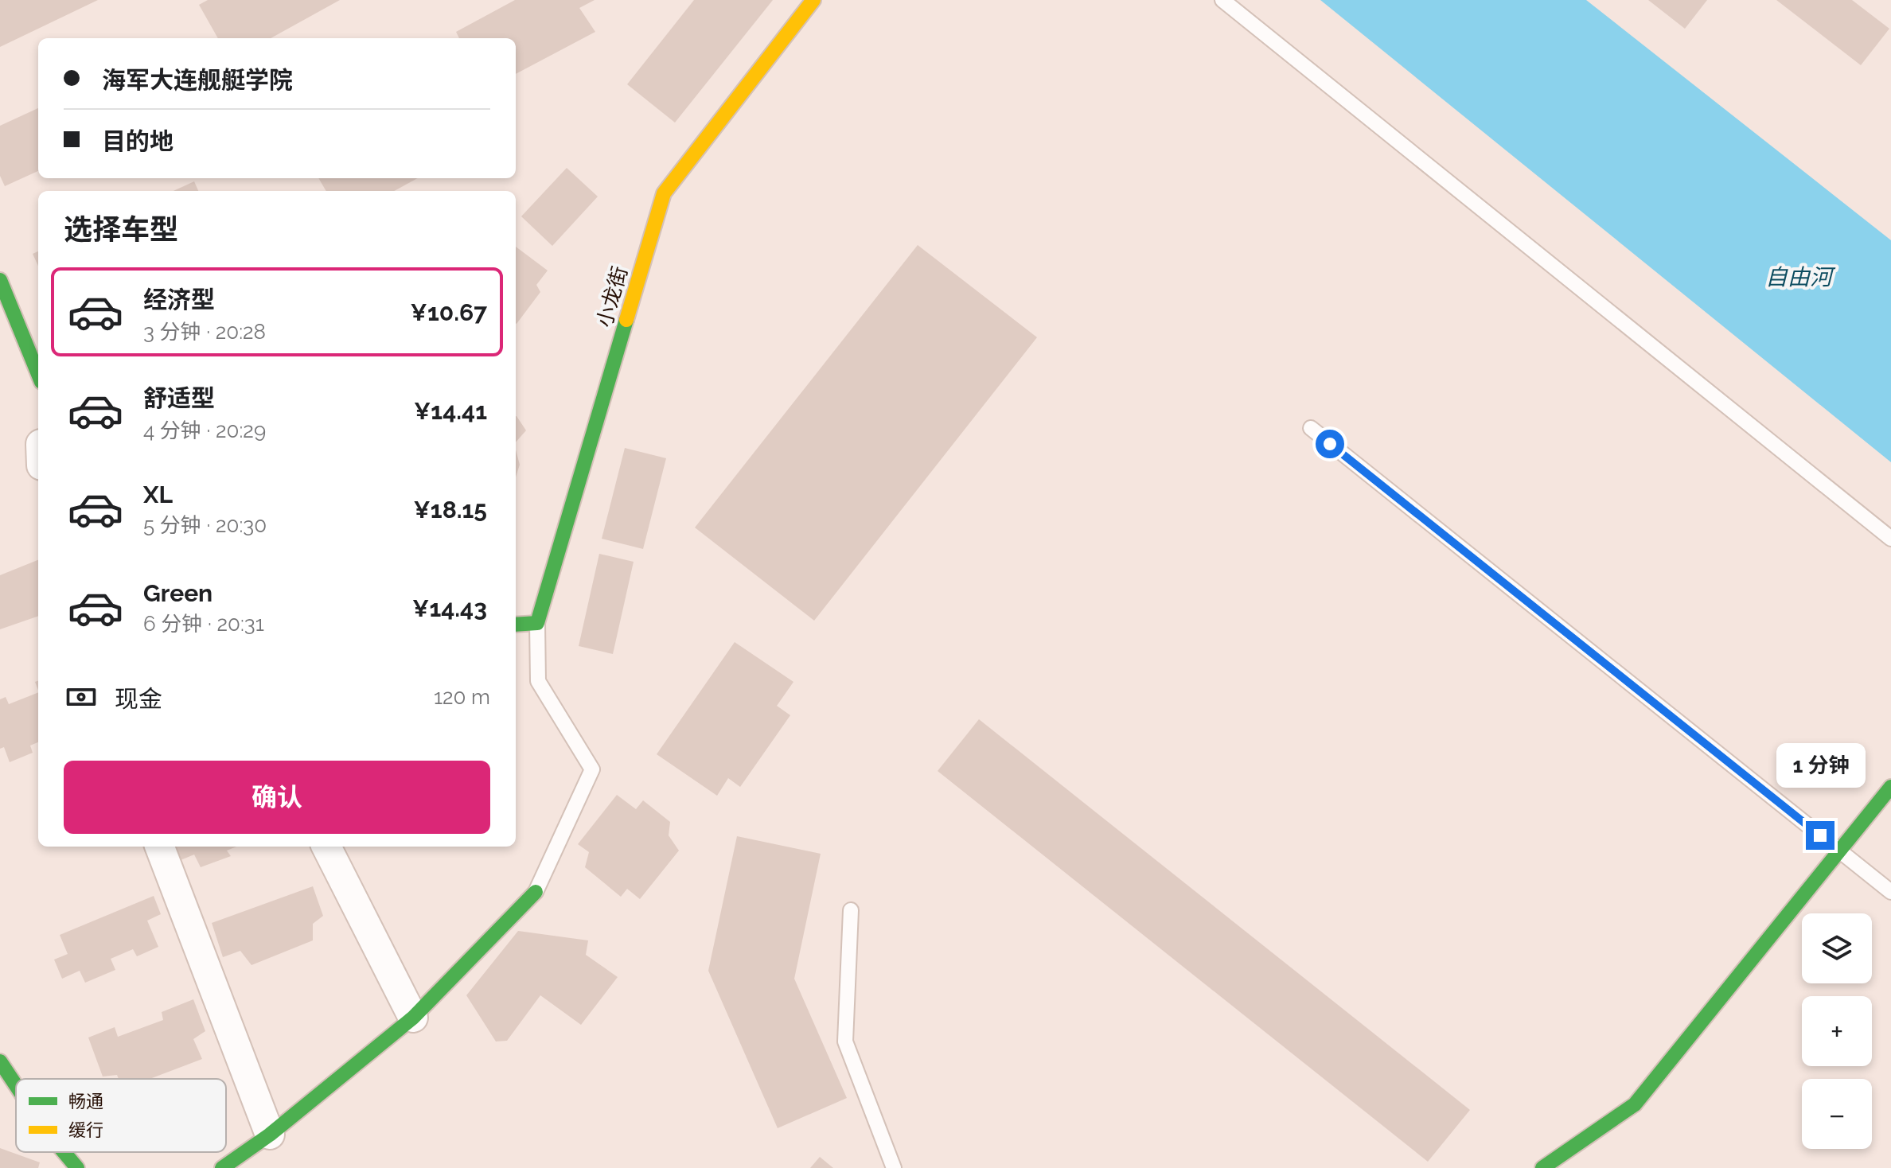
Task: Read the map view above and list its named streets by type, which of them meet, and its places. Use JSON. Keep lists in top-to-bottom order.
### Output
{
  "streets": {
    "street": ["小龙街"]
  },
  "water": ["自由河"],
  "legend": ["畅通", "缓行"],
  "page": {
    "banner": ["海军大连舰艇学院", "目的地"],
    "heading": "选择车型",
    "list": [
      {
        "name": "经济型",
        "note": "3 分钟 · 20:28",
        "value": "¥10.67"
      },
      {
        "name": "舒适型",
        "note": "4 分钟 · 20:29",
        "value": "¥14.41"
      },
      {
        "name": "XL",
        "note": "5 分钟 · 20:30",
        "value": "¥18.15"
      },
      {
        "name": "Green",
        "note": "6 分钟 · 20:31",
        "value": "¥14.43"
      }
    ],
    "pay": ["现金", "120 m"],
    "bubble": "1 分钟",
    "buttons": "确认",
    "map_buttons": ["+", "−"]
  }
}
